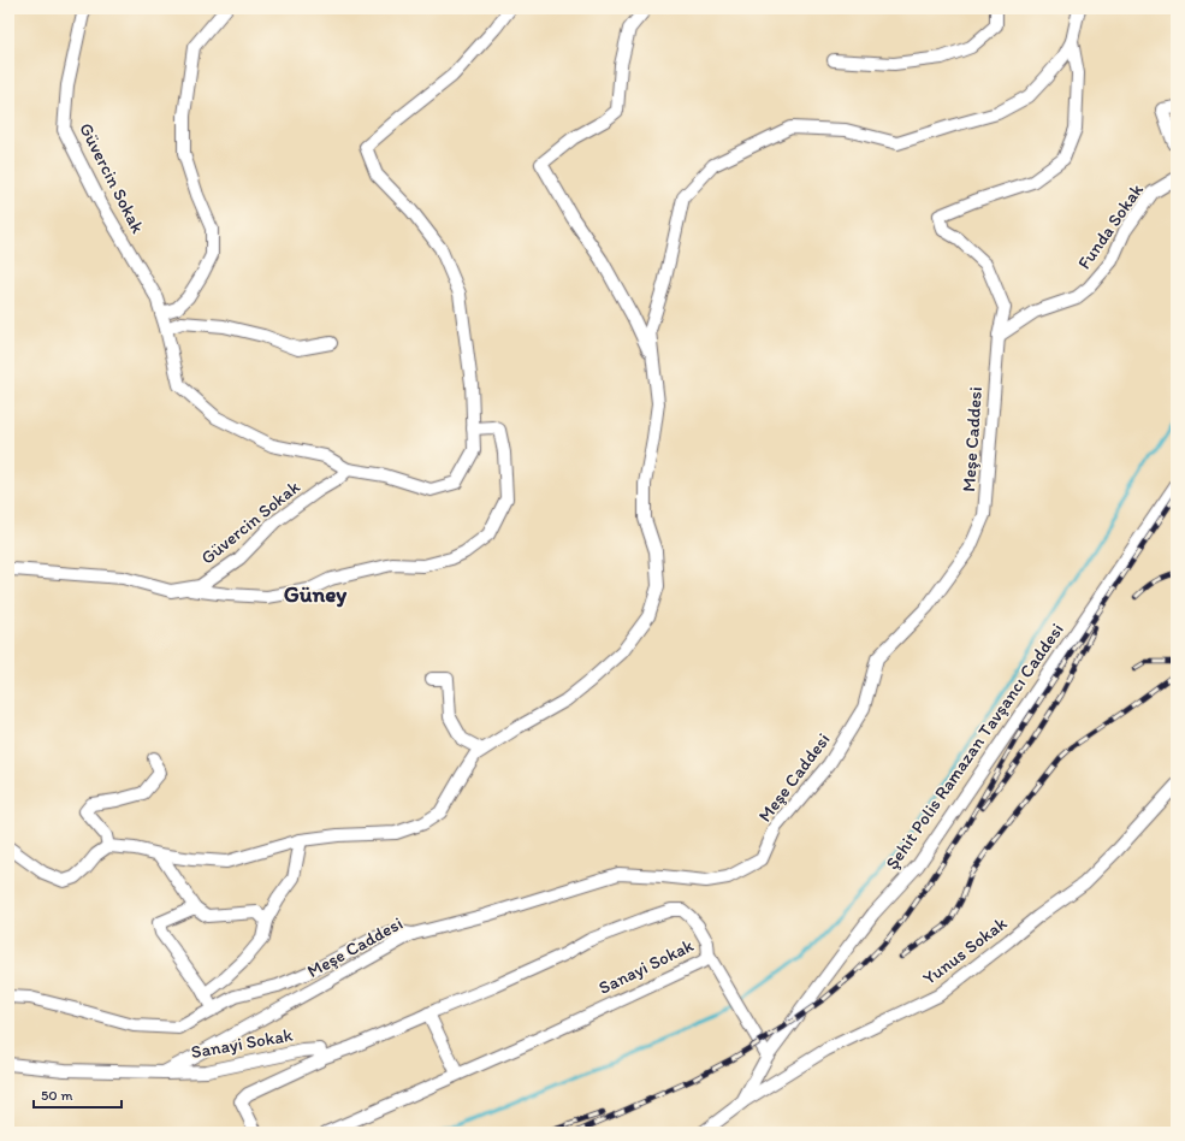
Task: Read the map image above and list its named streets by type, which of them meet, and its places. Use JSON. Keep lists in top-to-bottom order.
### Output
{
  "streets": {
    "street": [
      "Güvercin Sokak",
      "Funda Sokak",
      "Meşe Caddesi",
      "Şehit Polis Ramazan Tavşancı Caddesi",
      "Yunus Sokak",
      "Sanayi Sokak"
    ]
  },
  "crossings": [
    ["Funda Sokak", "Meşe Caddesi"],
    ["Meşe Caddesi", "Sanayi Sokak"],
    ["Şehit Polis Ramazan Tavşancı Caddesi", "Yunus Sokak"]
  ],
  "districts": ["Güney"],
  "scale_bar": "50 m"
}
